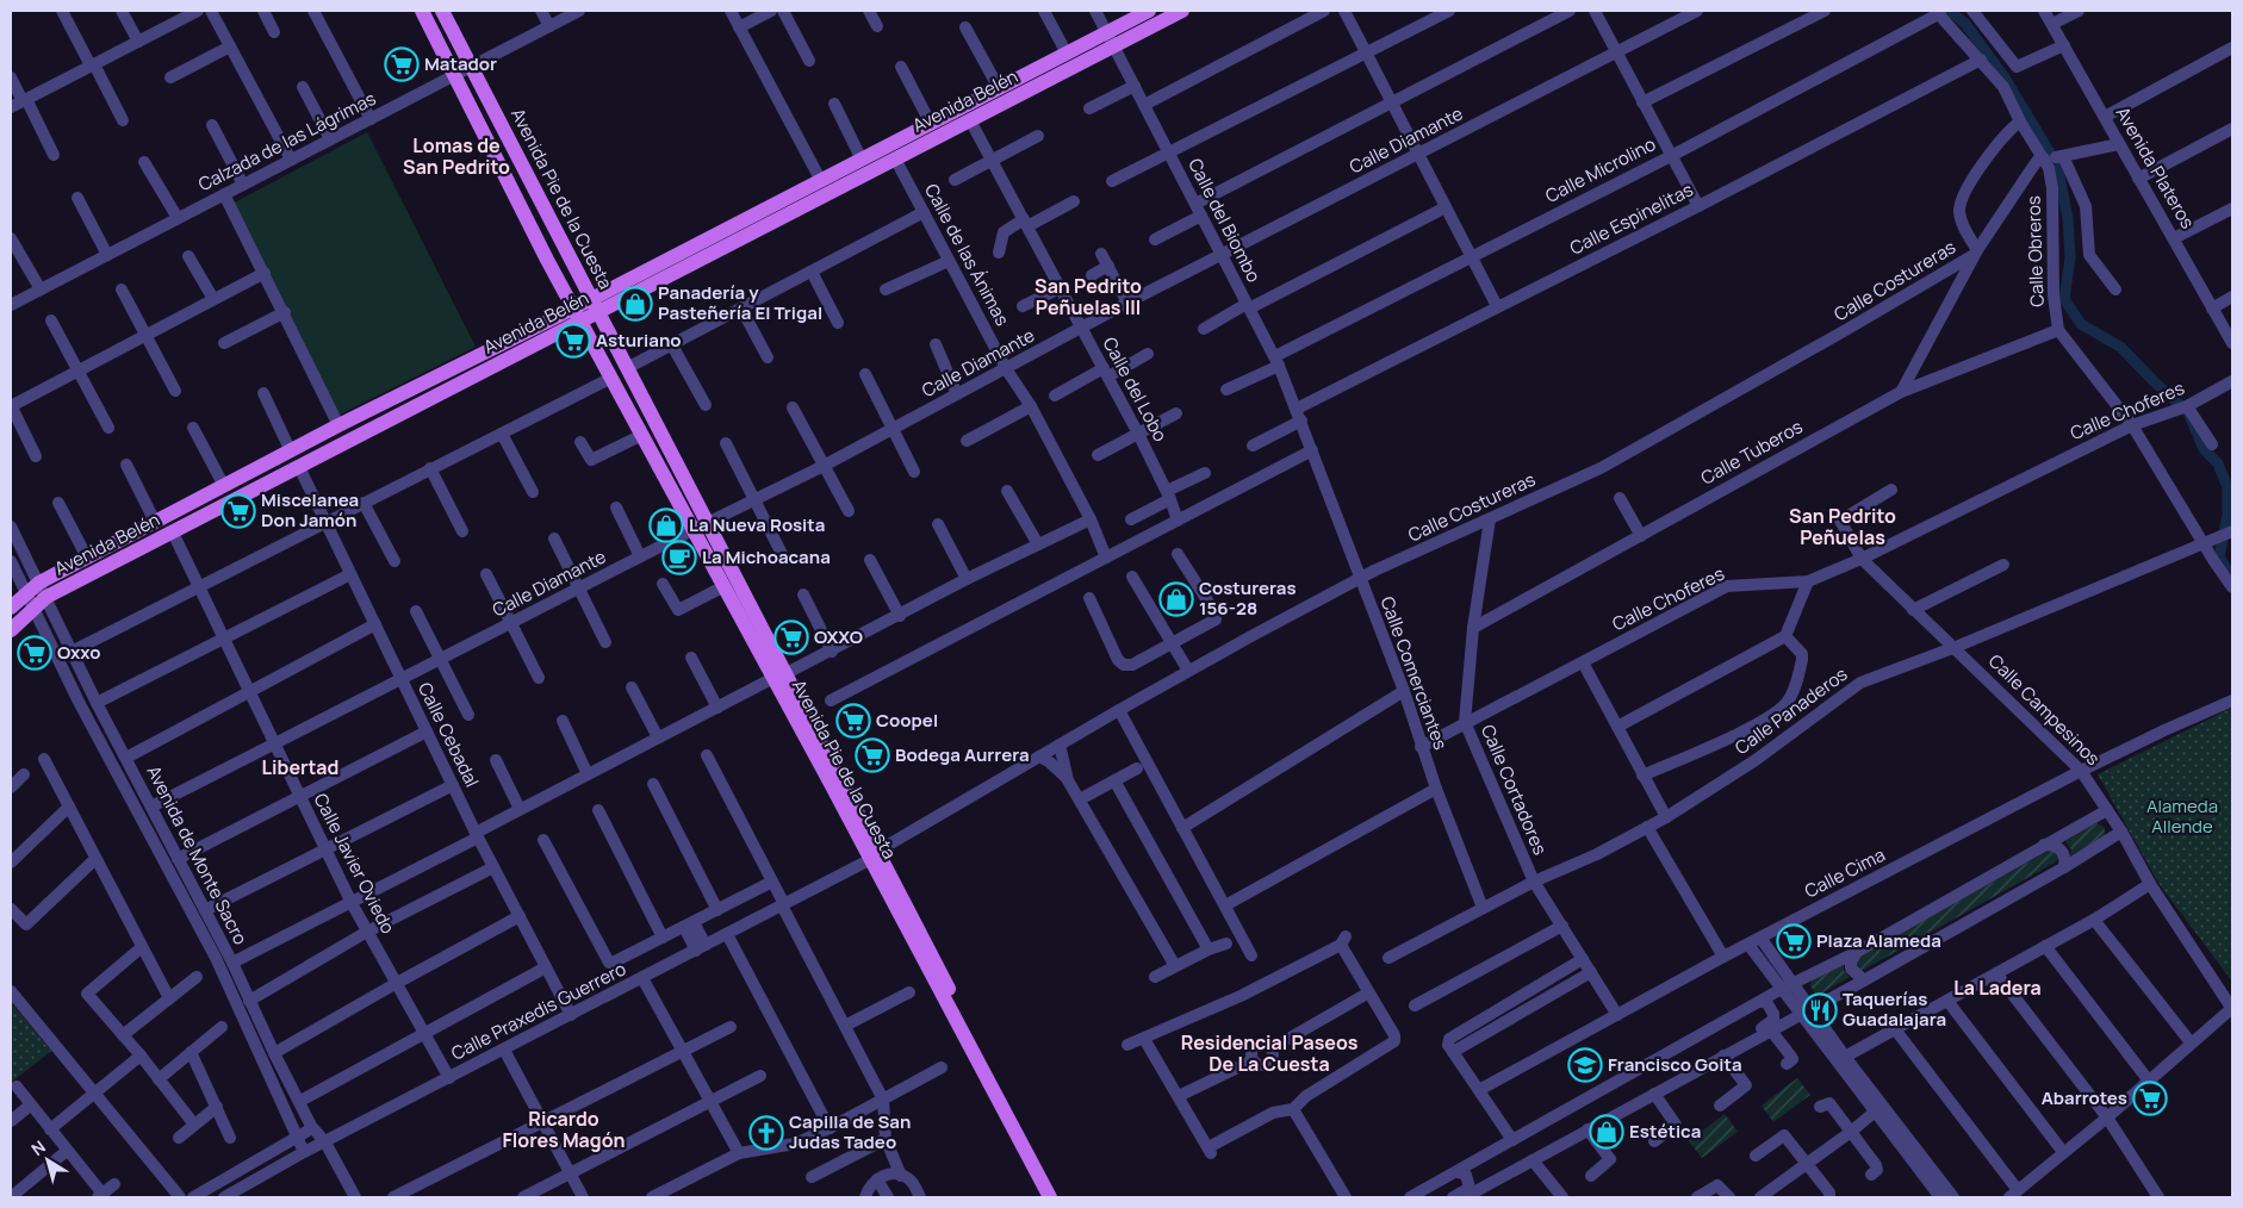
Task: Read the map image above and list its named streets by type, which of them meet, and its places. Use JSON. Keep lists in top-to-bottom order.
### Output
{
  "streets": {
    "main road": ["Avenida Belén", "Avenida Pie de la Cuesta"],
    "street": [
      "Calle Diamante",
      "Calzada de las Lágrimas",
      "Avenida Plateros",
      "Calle Microlino",
      "Calle Espinelitas",
      "Calle del Biombo",
      "Calle Obreros",
      "Calle de las Ánimas",
      "Calle Costureras",
      "Calle del Lobo",
      "Calle Choferes",
      "Calle Tuberos",
      "Calle Comerciantes",
      "Calle Campesinos",
      "Calle Panaderos",
      "Calle Cebadal",
      "Calle Cortadores",
      "Avenida de Monte Sacro",
      "Calle Javier Oviedo",
      "Calle Cima",
      "Calle Praxedis Guerrero"
    ]
  },
  "crossings": [
    ["Avenida Belén", "Avenida Pie de la Cuesta"],
    ["Avenida Belén", "Calle del Biombo"],
    ["Avenida Belén", "Calle de las Ánimas"],
    ["Avenida Belén", "Calle del Lobo"],
    ["Avenida Belén", "Calle Cebadal"],
    ["Avenida Belén", "Avenida de Monte Sacro"],
    ["Avenida Belén", "Calle Javier Oviedo"],
    ["Calle Diamante", "Avenida Pie de la Cuesta"],
    ["Calle Diamante", "Calle del Biombo"],
    ["Calle Diamante", "Calle de las Ánimas"],
    ["Calle Diamante", "Calle del Lobo"],
    ["Calle Diamante", "Calle Cebadal"],
    ["Calle Diamante", "Avenida de Monte Sacro"],
    ["Calle Diamante", "Calle Javier Oviedo"],
    ["Calzada de las Lágrimas", "Avenida Pie de la Cuesta"],
    ["Calle Microlino", "Calle del Biombo"],
    ["Calle Microlino", "Calle Obreros"],
    ["Avenida Pie de la Cuesta", "Calle Costureras"],
    ["Avenida Pie de la Cuesta", "Calle Praxedis Guerrero"],
    ["Calle Espinelitas", "Calle del Biombo"],
    ["Calle Espinelitas", "Calle Obreros"],
    ["Calle del Biombo", "Calle Comerciantes"],
    ["Calle Obreros", "Calle Costureras"],
    ["Calle Obreros", "Calle Choferes"],
    ["Calle Obreros", "Calle Tuberos"],
    ["Calle Obreros", "Calle Panaderos"],
    ["Calle Costureras", "Calle Comerciantes"],
    ["Calle Costureras", "Calle Cortadores"],
    ["Calle Costureras", "Calle Praxedis Guerrero"],
    ["Calle Choferes", "Calle Comerciantes"],
    ["Calle Choferes", "Calle Campesinos"],
    ["Calle Choferes", "Calle Cortadores"],
    ["Calle Tuberos", "Calle Cortadores"],
    ["Calle Comerciantes", "Calle Panaderos"],
    ["Calle Campesinos", "Calle Panaderos"],
    ["Calle Campesinos", "Calle Cima"],
    ["Calle Panaderos", "Calle Cortadores"],
    ["Calle Cebadal", "Calle Praxedis Guerrero"],
    ["Calle Cortadores", "Calle Cima"],
    ["Avenida de Monte Sacro", "Calle Praxedis Guerrero"],
    ["Calle Javier Oviedo", "Calle Praxedis Guerrero"]
  ],
  "districts": [
    "Lomas de San Pedrito",
    "San Pedrito Peñuelas III",
    "San Pedrito Peñuelas",
    "Libertad",
    "La Ladera",
    "Residencial Paseos De La Cuesta",
    "Ricardo Flores Magón"
  ],
  "parks": ["Alameda Allende"],
  "places": {
    "supermarket": [
      "Matador",
      "Asturiano",
      "Miscelanea Don Jamón",
      "OXXO",
      "Oxxo",
      "Coopel",
      "Bodega Aurrera",
      "Plaza Alameda",
      "Abarrotes"
    ],
    "shop": [
      "Panadería y Pasteñería El Trigal",
      "La Nueva Rosita",
      "Costureras 156-28",
      "Estética"
    ],
    "cafe": ["La Michoacana"],
    "restaurant": ["Taquerías Guadalajara"],
    "school or university": ["Francisco Goita"],
    "church": ["Capilla de San Judas Tadeo"]
  },
  "north": "top left"
}
